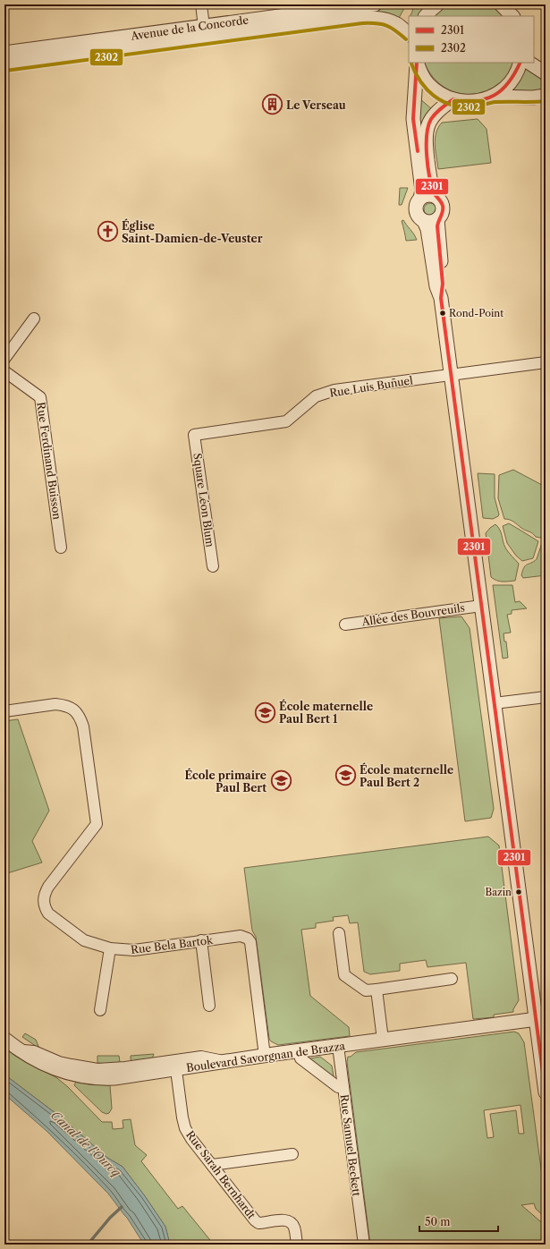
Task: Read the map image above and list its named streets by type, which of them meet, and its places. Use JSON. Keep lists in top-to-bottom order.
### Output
{
  "streets": {
    "street": [
      "Avenue de la Concorde",
      "Rue Luis Buñuel",
      "Rue Ferdinand Buisson",
      "Square Léon Blum",
      "Allée des Bouvreuils",
      "Rue Bela Bartok",
      "Boulevard Savorgnan de Brazza",
      "Rue Samuel Beckett",
      "Rue Sarah Bernhardt"
    ]
  },
  "crossings": [
    ["Rue Luis Buñuel", "Square Léon Blum"],
    ["Rue Bela Bartok", "Boulevard Savorgnan de Brazza"],
    ["Boulevard Savorgnan de Brazza", "Rue Samuel Beckett"],
    ["Boulevard Savorgnan de Brazza", "Rue Sarah Bernhardt"]
  ],
  "water": ["Canal de l'Ourcq"],
  "places": {
    "building": ["Le Verseau"],
    "church": ["Église Saint-Damien-de-Veuster"],
    "other": ["Rond-Point", "Bazin"],
    "school or university": ["École maternelle Paul Bert 1", "École maternelle Paul Bert 2", "École primaire Paul Bert"]
  },
  "lines": ["transit line 2302", "transit line 2301"],
  "legend": ["2301", "2302"],
  "scale_bar": "50 m"
}
